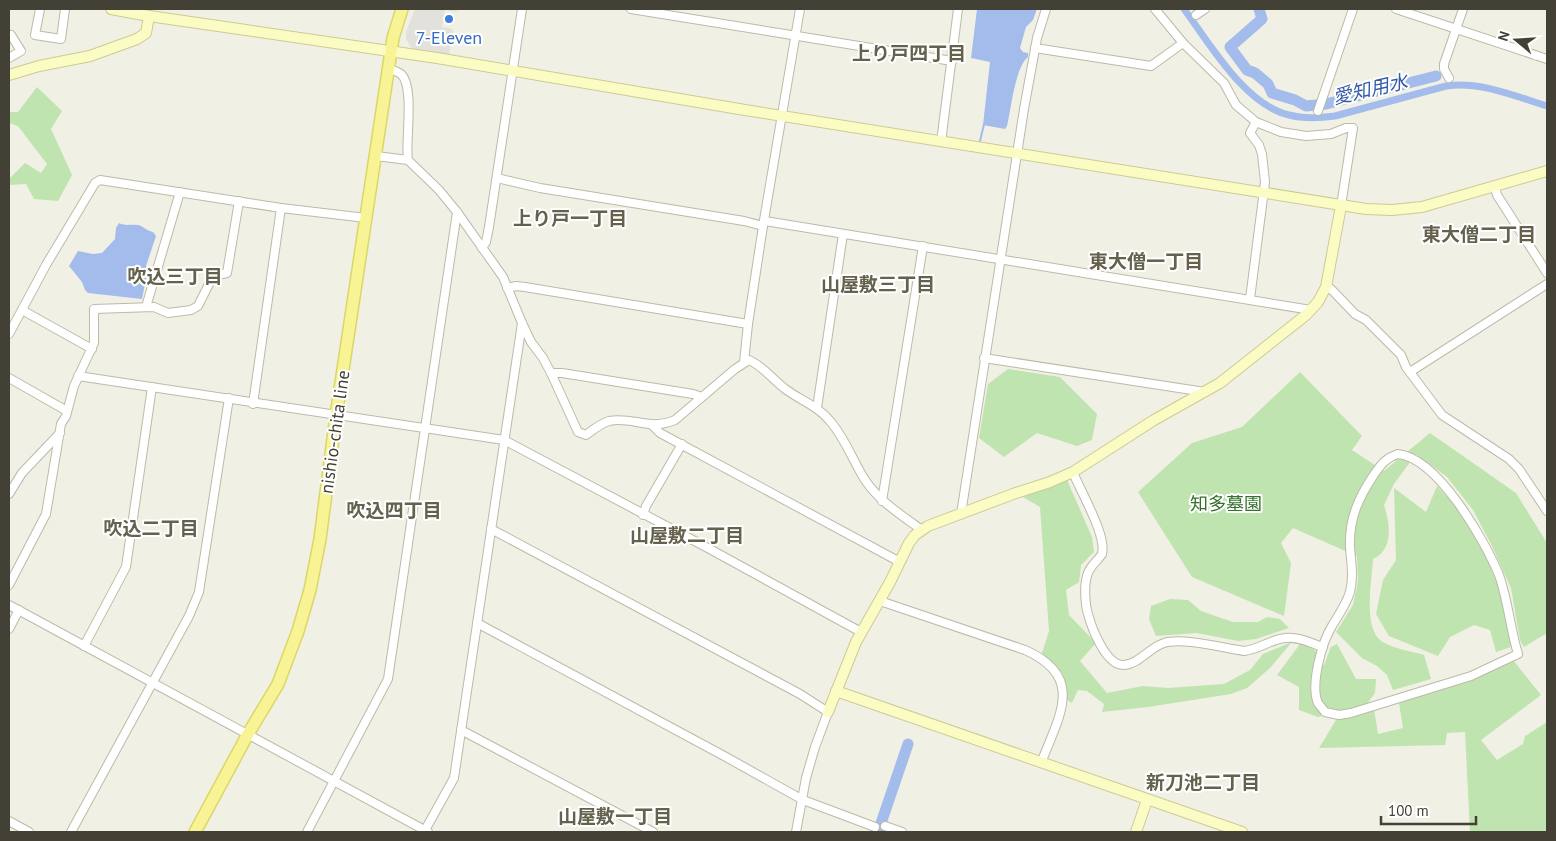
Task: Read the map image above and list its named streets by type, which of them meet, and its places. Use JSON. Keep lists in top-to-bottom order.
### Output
{
  "streets": {
    "main road": ["nishio-chita line"]
  },
  "districts": [
    "上り戸四丁目",
    "上り戸一丁目",
    "東大僧二丁目",
    "東大僧一丁目",
    "吹込三丁目",
    "山屋敷三丁目",
    "吹込四丁目",
    "吹込二丁目",
    "山屋敷二丁目",
    "新刀池二丁目",
    "山屋敷一丁目"
  ],
  "water": ["愛知用水"],
  "parks": ["知多墓園"],
  "places": ["7-Eleven"],
  "scale_bar": "100 m",
  "north": "left"
}
